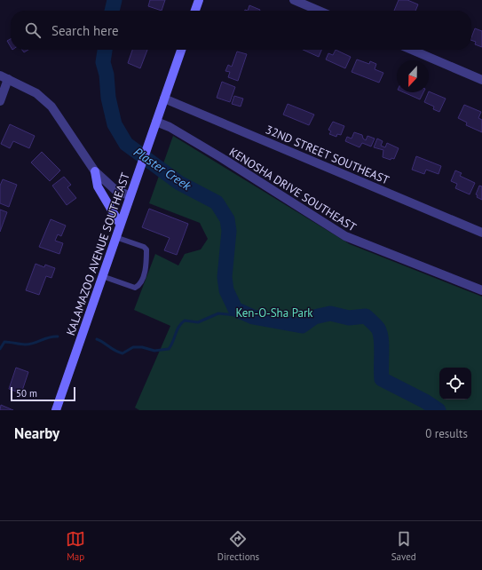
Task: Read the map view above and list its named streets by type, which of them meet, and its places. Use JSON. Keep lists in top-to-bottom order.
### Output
{
  "streets": {
    "main road": ["KALAMAZOO AVENUE SOUTHEAST"],
    "street": ["32ND STREET SOUTHEAST", "KENOSHA DRIVE SOUTHEAST"]
  },
  "crossings": [
    ["32ND STREET SOUTHEAST", "KALAMAZOO AVENUE SOUTHEAST"],
    ["KENOSHA DRIVE SOUTHEAST", "KALAMAZOO AVENUE SOUTHEAST"]
  ],
  "water": ["Plaster Creek"],
  "parks": ["Ken-O-Sha Park"],
  "scale_bar": "50 m",
  "north": "bottom",
  "page": {
    "search": "Search here",
    "scale": "50 m",
    "heading": ["Nearby", "0 results"],
    "nav": ["Map", "Directions", "Saved"]
  }
}
